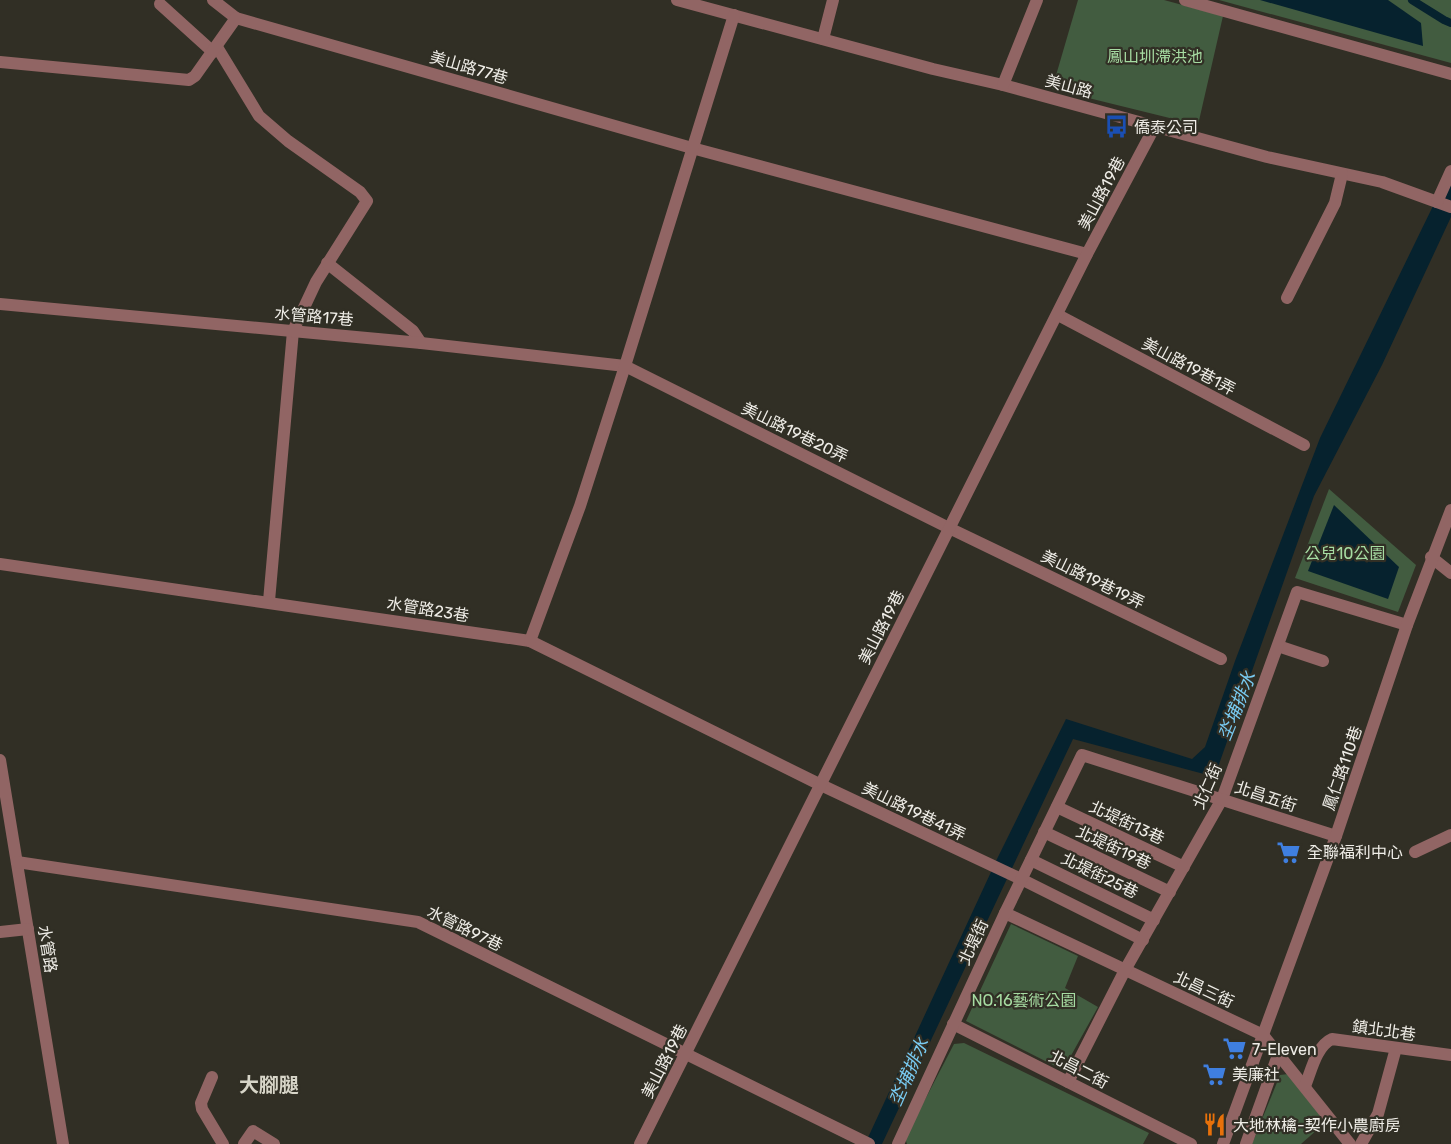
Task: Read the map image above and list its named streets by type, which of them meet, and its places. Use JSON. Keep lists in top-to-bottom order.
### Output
{
  "streets": {
    "street": [
      "美山路77巷",
      "美山路",
      "美山路19巷",
      "水管路17巷",
      "美山路19巷1弄",
      "美山路19巷20弄",
      "美山路19巷19弄",
      "水管路23巷",
      "鳳仁路110巷",
      "北仁街",
      "北昌五街",
      "美山路19巷41弄",
      "北堤街13巷",
      "北堤街19巷",
      "北堤街25巷",
      "水管路97巷",
      "北堤街",
      "水管路",
      "北昌三街",
      "鎮北北巷",
      "北昌二街"
    ]
  },
  "crossings": [
    ["美山路77巷", "美山路19巷"],
    ["美山路", "美山路19巷"],
    ["美山路19巷", "美山路19巷1弄"],
    ["美山路19巷", "美山路19巷20弄"],
    ["美山路19巷", "美山路19巷19弄"],
    ["美山路19巷", "水管路23巷"],
    ["美山路19巷", "美山路19巷41弄"],
    ["美山路19巷", "水管路97巷"],
    ["水管路17巷", "美山路19巷20弄"],
    ["美山路19巷20弄", "美山路19巷19弄"],
    ["水管路23巷", "美山路19巷41弄"],
    ["鳳仁路110巷", "北仁街"],
    ["鳳仁路110巷", "北昌五街"],
    ["鳳仁路110巷", "北昌三街"],
    ["北仁街", "北昌五街"],
    ["北仁街", "美山路19巷41弄"],
    ["北仁街", "北堤街13巷"],
    ["北仁街", "北堤街19巷"],
    ["北仁街", "北堤街25巷"],
    ["北仁街", "北昌三街"],
    ["北仁街", "北昌二街"],
    ["北昌五街", "北堤街"],
    ["美山路19巷41弄", "北堤街"],
    ["北堤街13巷", "北堤街"],
    ["北堤街19巷", "北堤街"],
    ["北堤街25巷", "北堤街"],
    ["水管路97巷", "水管路"],
    ["北堤街", "北昌三街"],
    ["北堤街", "北昌二街"],
    ["北昌三街", "鎮北北巷"]
  ],
  "districts": ["大腳腿"],
  "water": ["坔埔排水"],
  "parks": ["鳳山圳滯洪池", "公兒10公園", "NO.16藝術公園"],
  "places": {
    "bus stop": ["僑泰公司"],
    "supermarket": ["全聯福利中心", "7-Eleven", "美廉社"],
    "restaurant": ["大地林檎-契作小農廚房"]
  }
}
